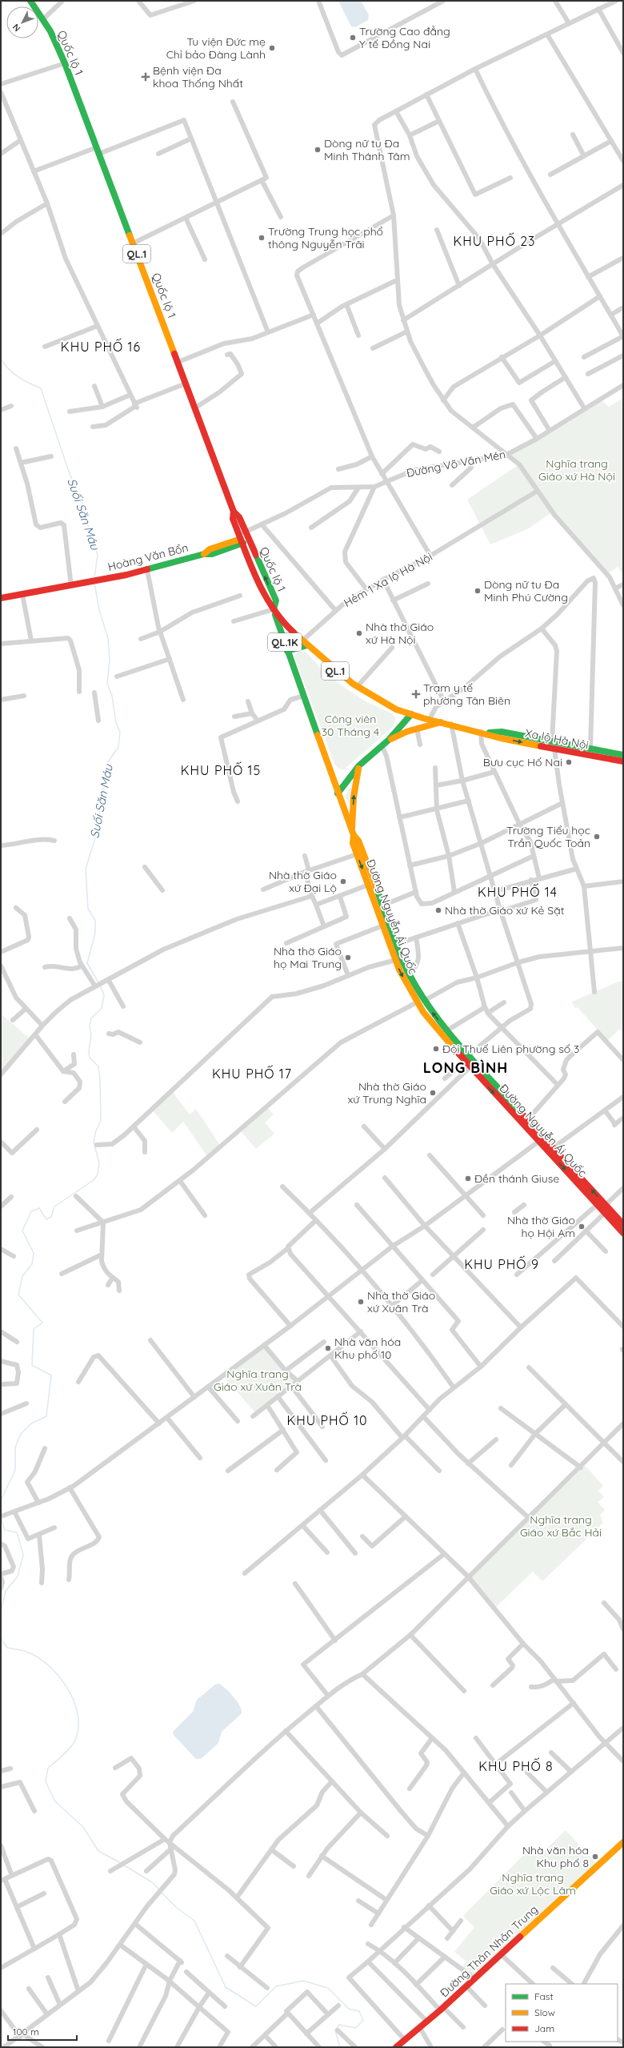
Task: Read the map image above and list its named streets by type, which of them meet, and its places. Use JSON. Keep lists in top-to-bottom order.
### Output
{
  "streets": {
    "main road": [
      "Quốc lộ 1",
      "QL.1",
      "Hoàng Văn Bổn",
      "QL.1K",
      "Xa lộ Hà Nội",
      "Đường Nguyễn Ái Quốc",
      "Đường Thân Nhân Trung"
    ],
    "street": ["Đường Võ Văn Mén", "Hẻm 1 Xa lộ Hà Nội"]
  },
  "crossings": [
    ["Quốc lộ 1", "Đường Võ Văn Mén"],
    ["Quốc lộ 1", "Hoàng Văn Bổn"],
    ["Quốc lộ 1", "QL.1K"],
    ["Quốc lộ 1", "Xa lộ Hà Nội"],
    ["Đường Võ Văn Mén", "Hoàng Văn Bổn"],
    ["Hẻm 1 Xa lộ Hà Nội", "Xa lộ Hà Nội"],
    ["QL.1K", "Xa lộ Hà Nội"],
    ["QL.1K", "Đường Nguyễn Ái Quốc"]
  ],
  "districts": [
    "KHU PHỐ 23",
    "KHU PHỐ 16",
    "KHU PHỐ 15",
    "KHU PHỐ 14",
    "LONG BÌNH",
    "KHU PHỐ 17",
    "KHU PHỐ 9",
    "KHU PHỐ 10",
    "KHU PHỐ 8"
  ],
  "water": ["Suối Săn Máu"],
  "parks": [
    "Nghĩa trang Giáo xứ Hà Nội",
    "Công viên 30 Tháng 4",
    "Nghĩa trang Giáo xứ Xuân Trà",
    "Nghĩa trang Giáo xứ Bắc Hải",
    "Nghĩa trang Giáo xứ Lộc Lâm"
  ],
  "places": {
    "other": [
      "Trường Cao đẳng Y tế Đồng Nai",
      "Tu viện Đức mẹ Chỉ bảo Đàng Lành",
      "Dòng nữ tu Đa Minh Thánh Tâm",
      "Trường Trung học phổ thông Nguyễn Trãi",
      "Dòng nữ tu Đa Minh Phú Cường",
      "Nhà thờ Giáo xứ Hà Nội",
      "Bưu cục Hố Nai",
      "Trường Tiểu học Trần Quốc Toản",
      "Nhà thờ Giáo xứ Đại Lộ",
      "Nhà thờ Giáo xứ Kẻ Sặt",
      "Nhà thờ Giáo họ Mai Trung",
      "Đội Thuế Liên phường số 3",
      "Nhà thờ Giáo xứ Trung Nghĩa",
      "Đền thánh Giuse",
      "Nhà thờ Giáo họ Hội Am",
      "Nhà thờ Giáo xứ Xuân Trà",
      "Nhà văn hóa Khu phố 10",
      "Nhà văn hóa Khu phố 8"
    ],
    "health": ["Bệnh viện Đa khoa Thống Nhất", "Trạm y tế phường Tân Biên"]
  },
  "legend": ["Fast", "Slow", "Jam"],
  "scale_bar": "100 m",
  "north": "bottom left"
}
